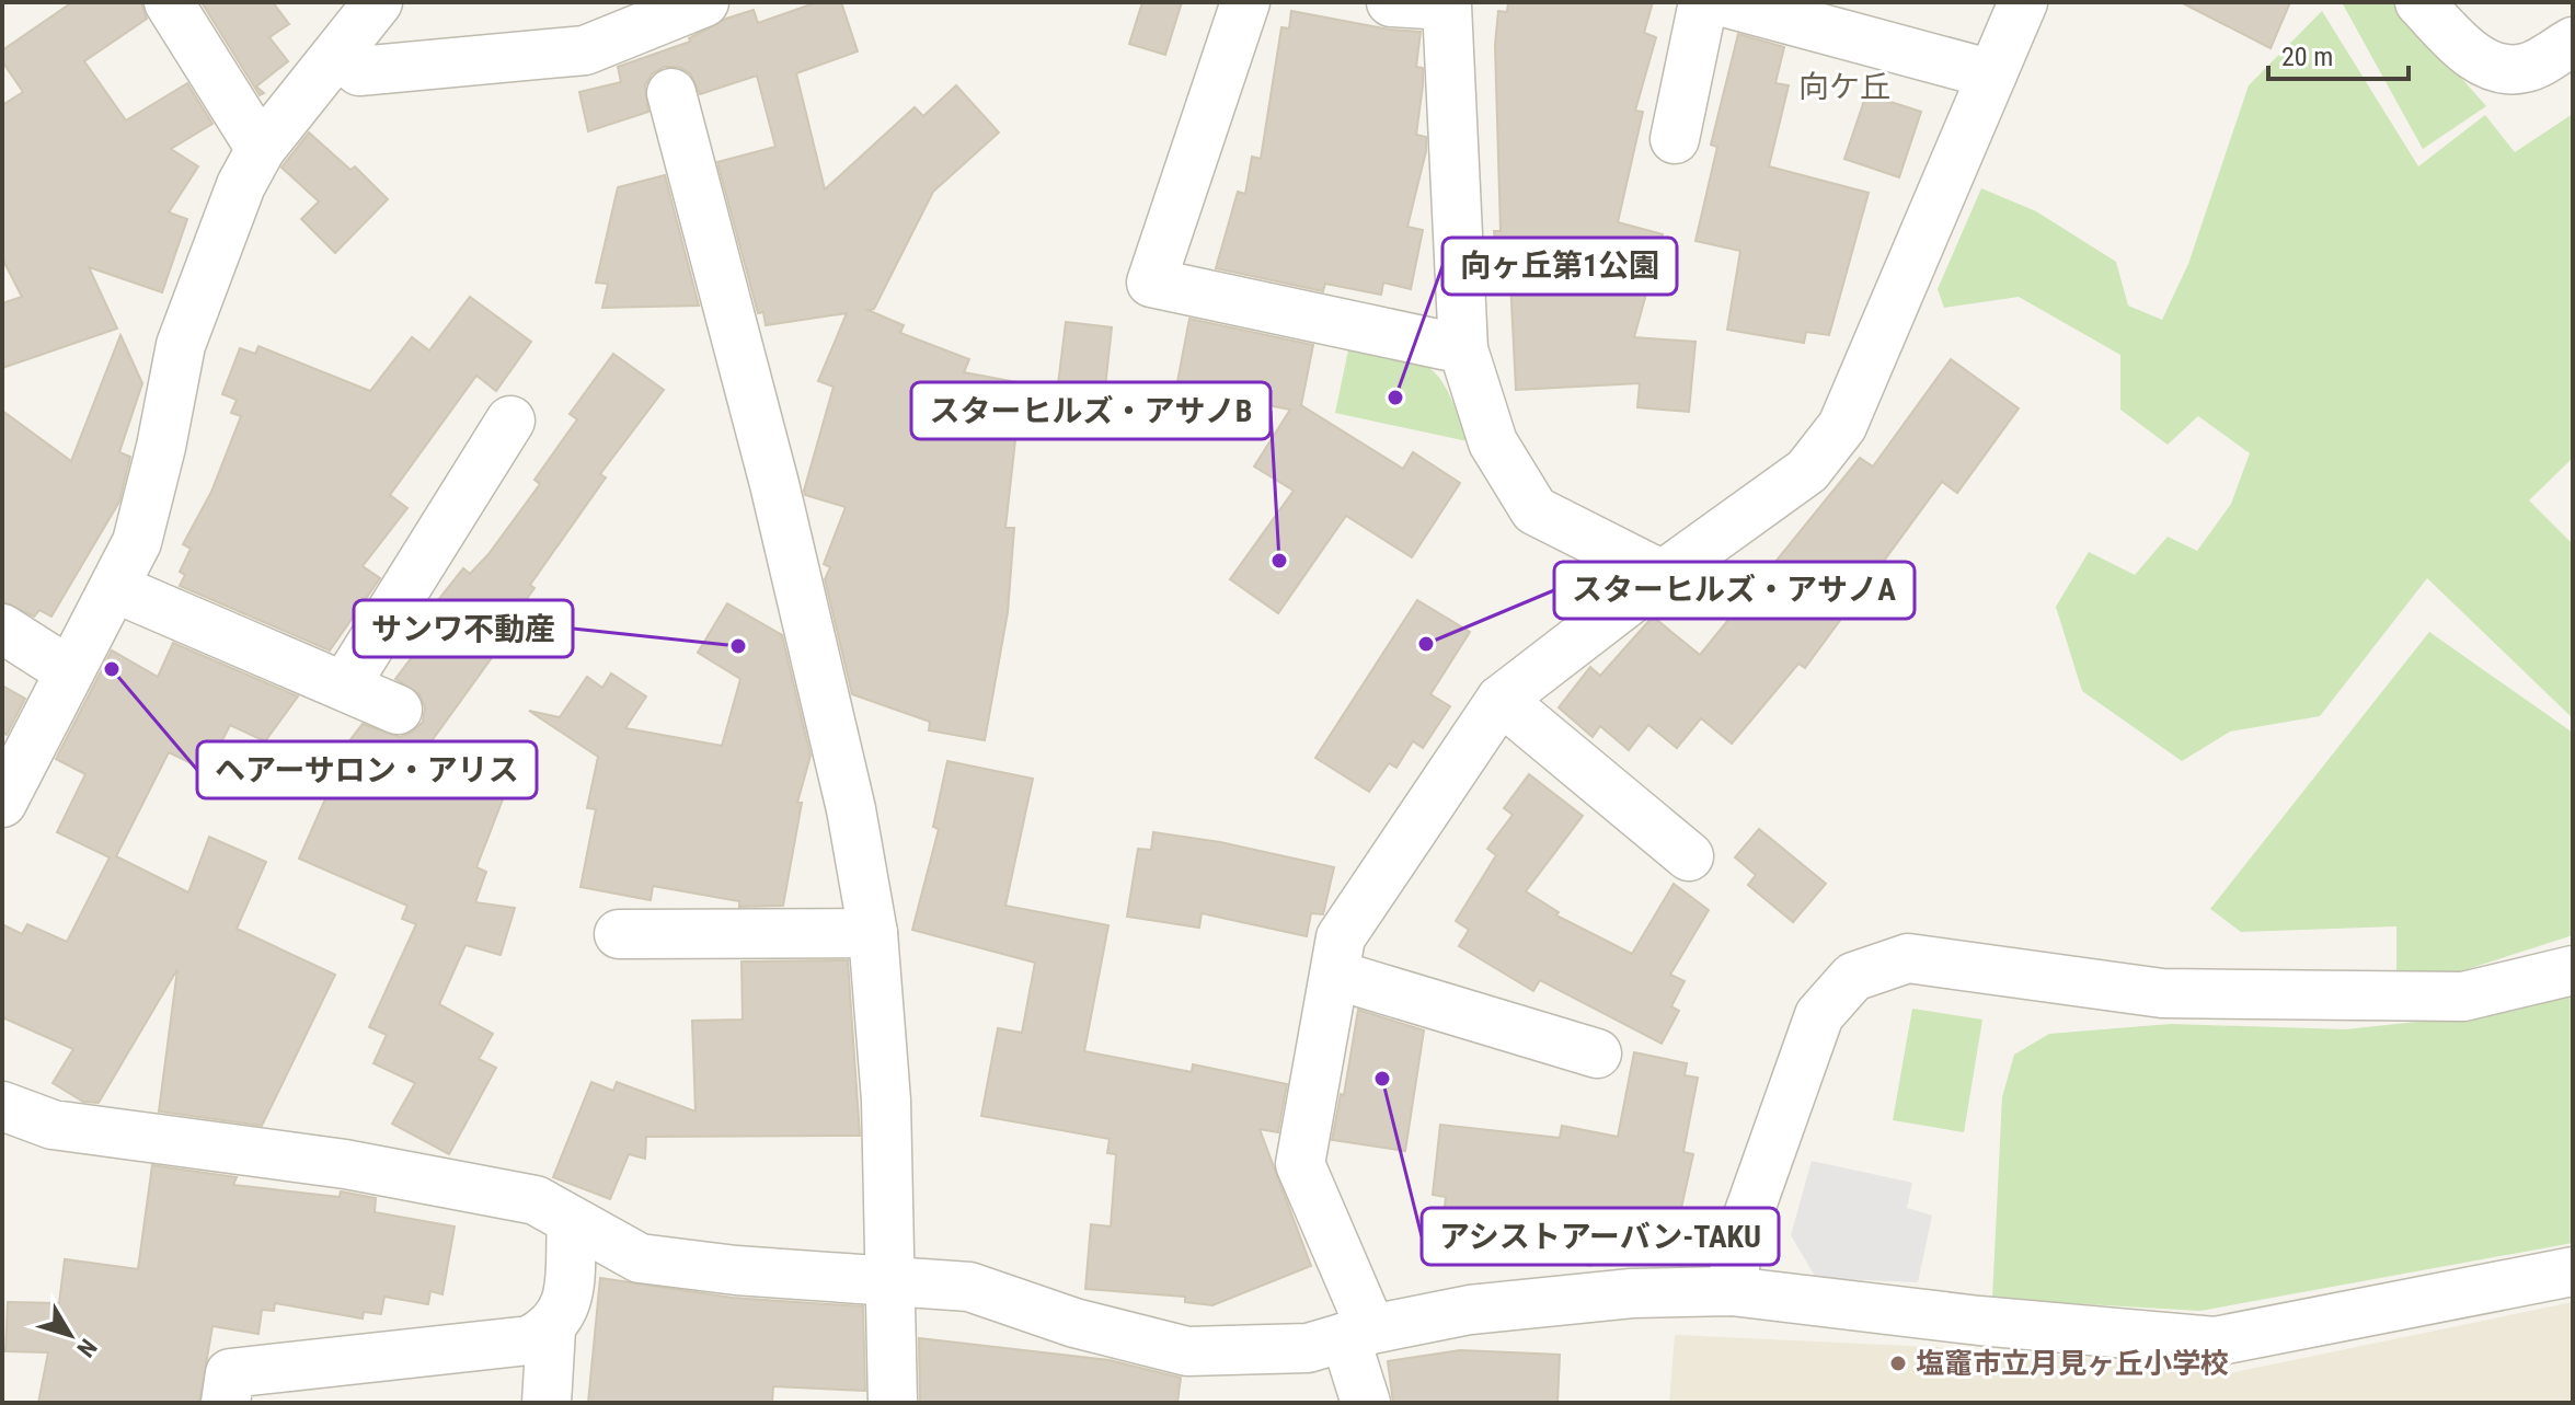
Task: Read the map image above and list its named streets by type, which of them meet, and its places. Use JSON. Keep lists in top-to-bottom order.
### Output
{
  "districts": ["向ケ丘"],
  "places": [
    "向ヶ丘第1公園",
    "スターヒルズ・アサノB",
    "スターヒルズ・アサノA",
    "サンワ不動産",
    "ヘアーサロン・アリス",
    "アシストアーバン-TAKU",
    "塩竈市立月見ヶ丘小学校"
  ],
  "scale_bar": "20 m",
  "north": "bottom right"
}
